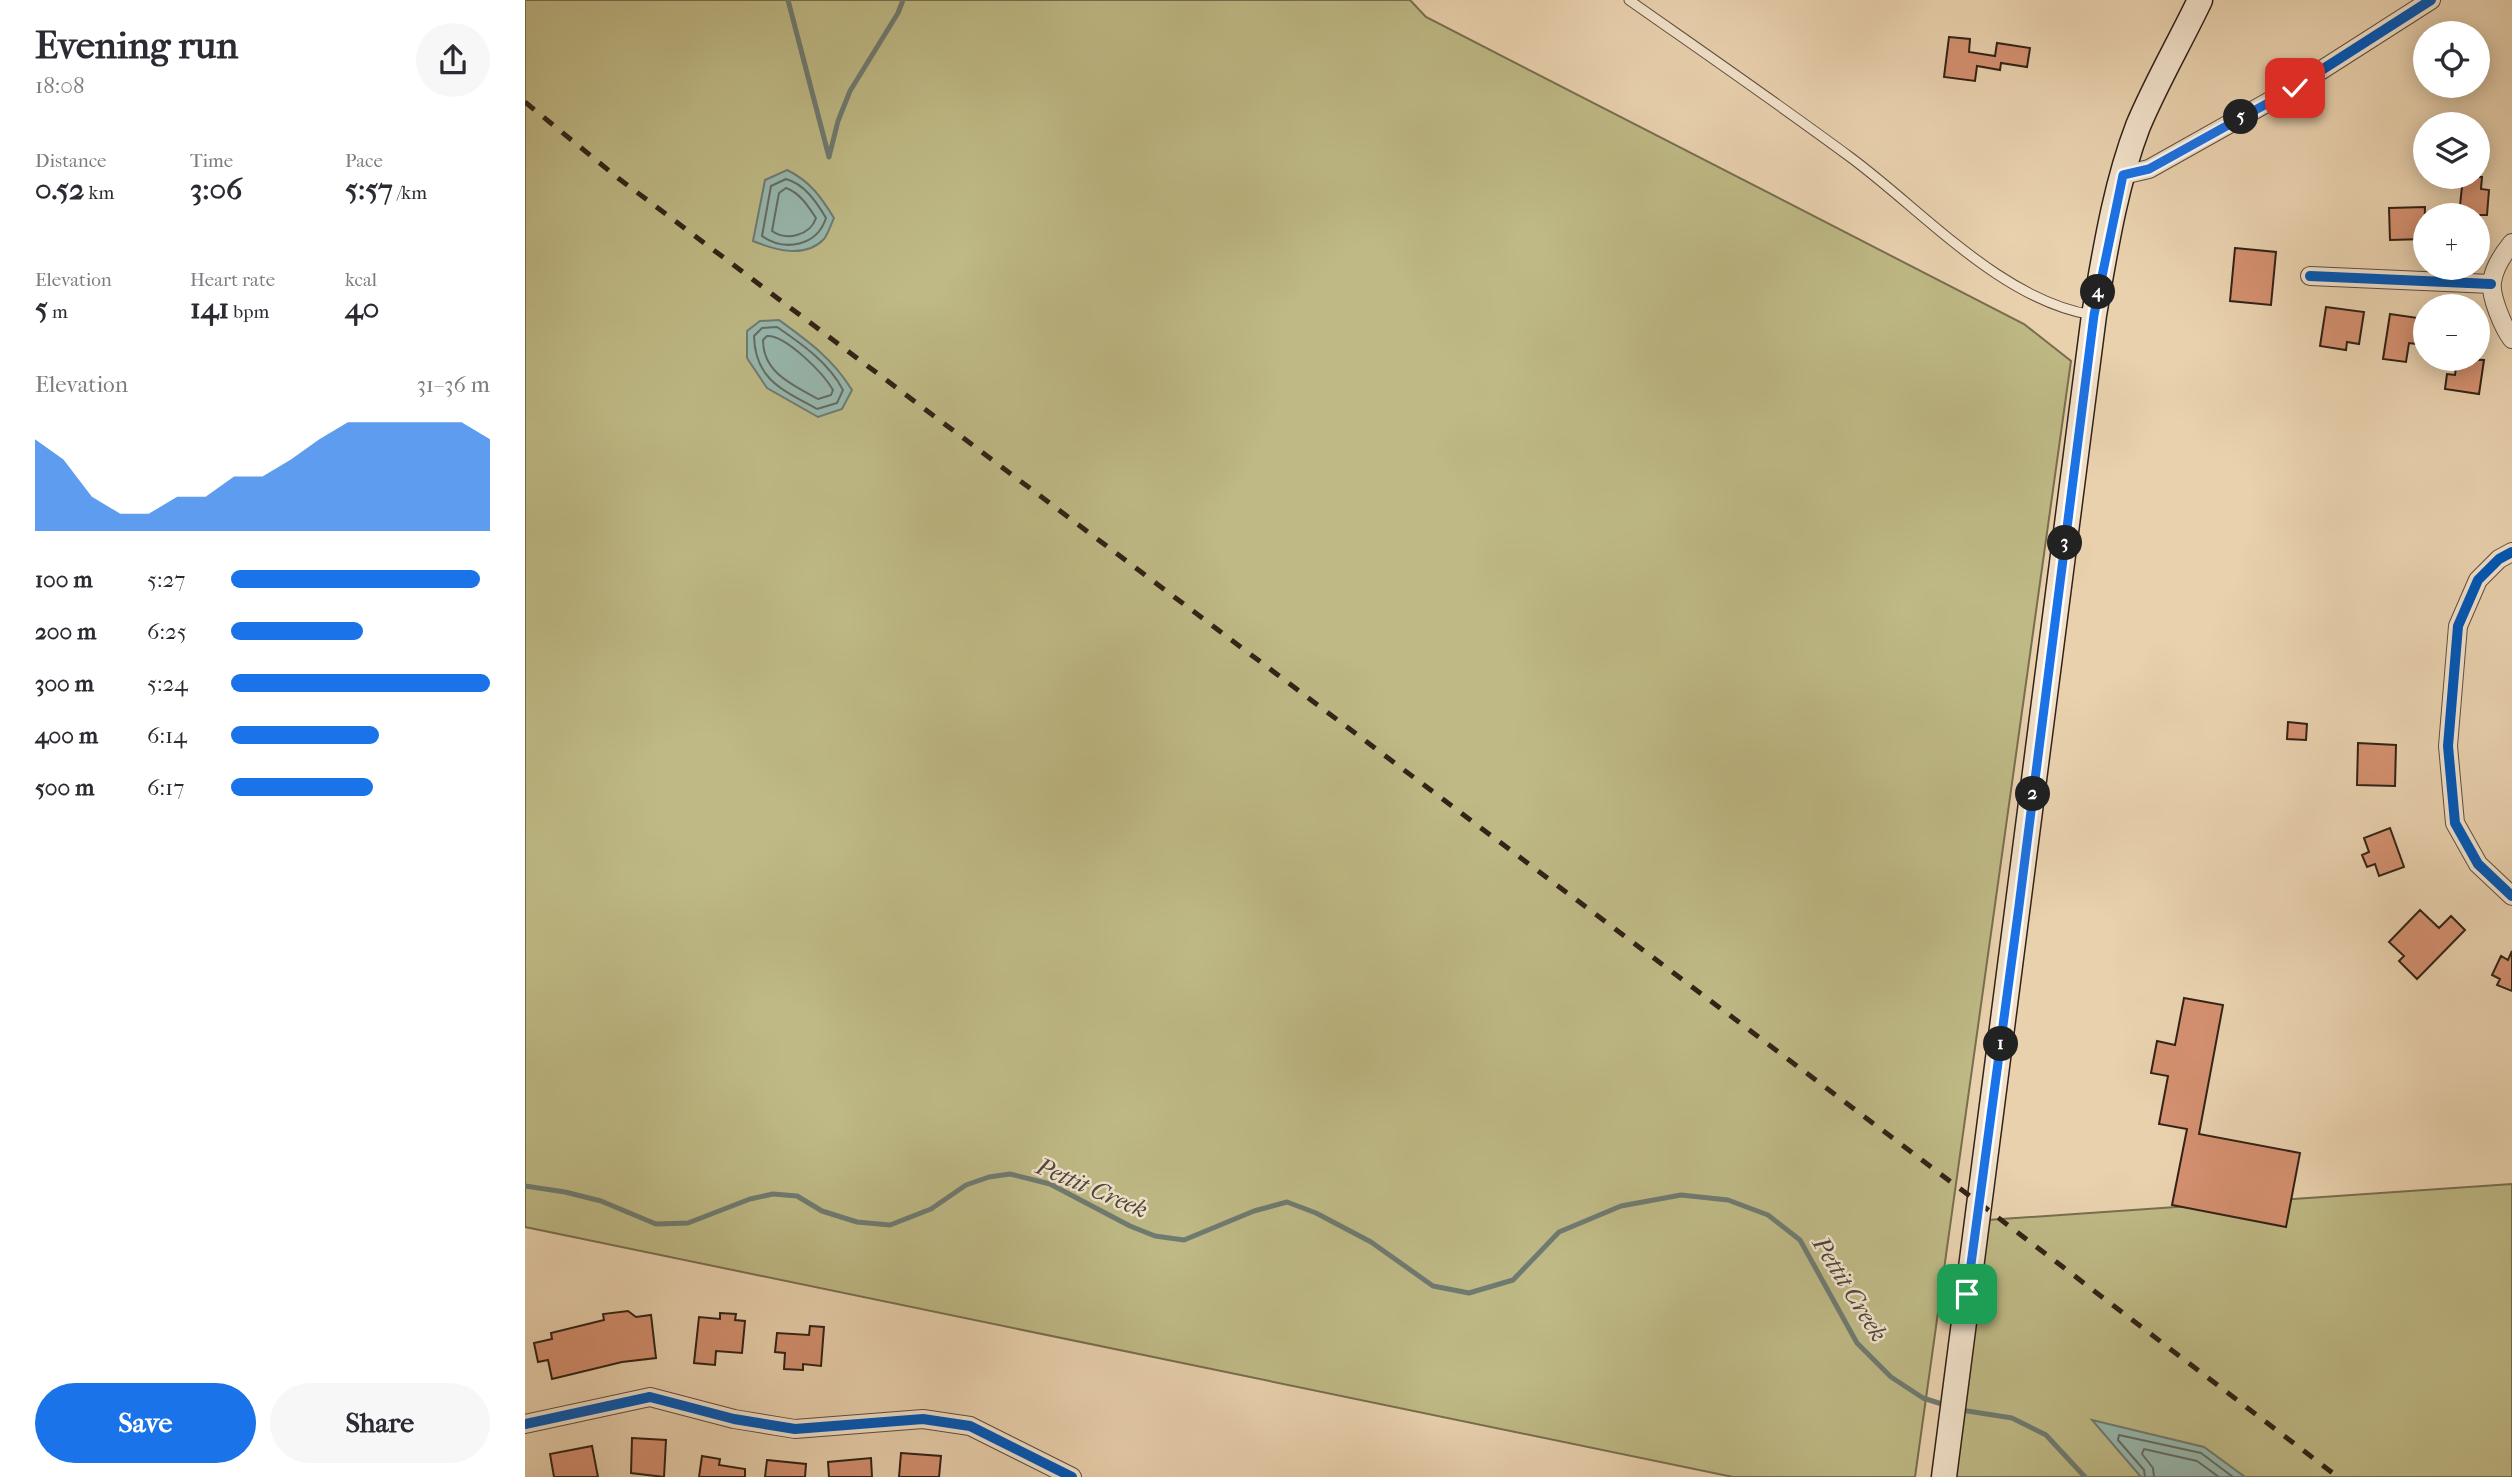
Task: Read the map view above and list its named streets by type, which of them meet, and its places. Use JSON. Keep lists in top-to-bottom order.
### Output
{
  "water": ["Pettit Creek"],
  "page": {
    "heading": ["Evening run", "18:08"],
    "map_buttons": ["+", "−"],
    "pins": [
      "5",
      "4",
      "3",
      "2",
      "1"
    ],
    "stats": [
      ["Distance", "0.52 km"],
      ["Time", "3:06"],
      ["Pace", "5:57 /km"],
      ["Elevation", "5 m"],
      ["Heart rate", "141 bpm"],
      ["kcal", "40"]
    ],
    "chart": ["Elevation", "31–36 m"],
    "list": [
      {
        "name": "100 m",
        "note": "5:27"
      },
      {
        "name": "200 m",
        "note": "6:25"
      },
      {
        "name": "300 m",
        "note": "5:24"
      },
      {
        "name": "400 m",
        "note": "6:14"
      },
      {
        "name": "500 m",
        "note": "6:17"
      }
    ],
    "buttons": ["Save", "Share"]
  }
}
